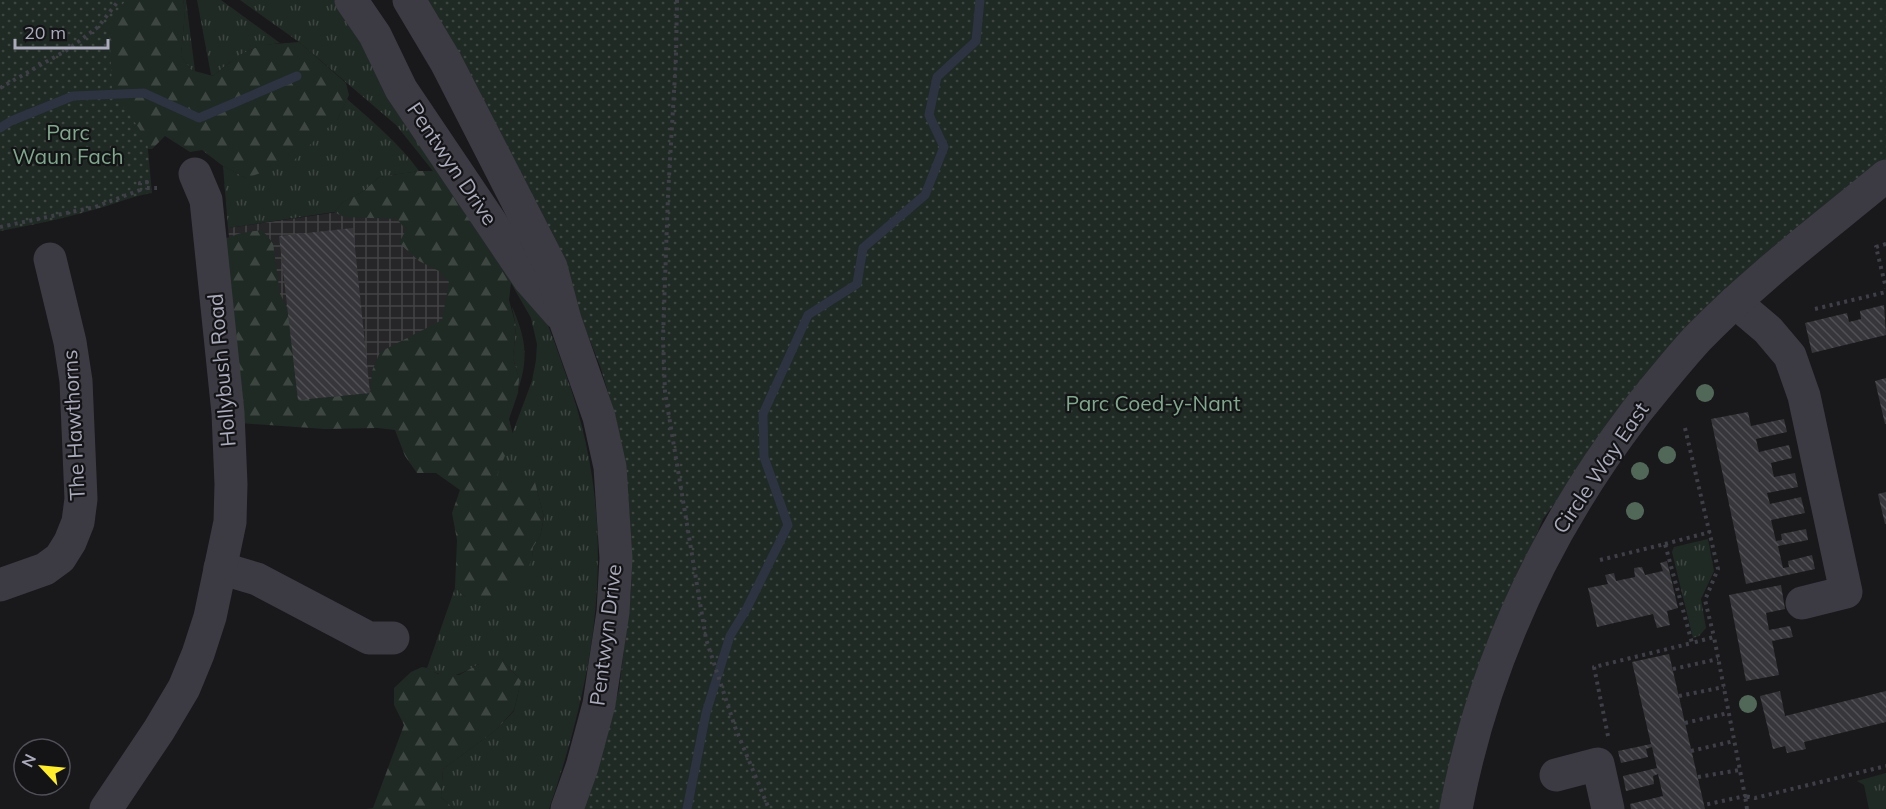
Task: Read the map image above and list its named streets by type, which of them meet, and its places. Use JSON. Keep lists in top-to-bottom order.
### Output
{
  "streets": {
    "street": [
      "Pentwyn Drive",
      "Hollybush Road",
      "The Hawthorns",
      "Circle Way East"
    ]
  },
  "parks": ["Parc Waun Fach", "Parc Coed-y-Nant"],
  "scale_bar": "20 m",
  "north": "top left"
}
